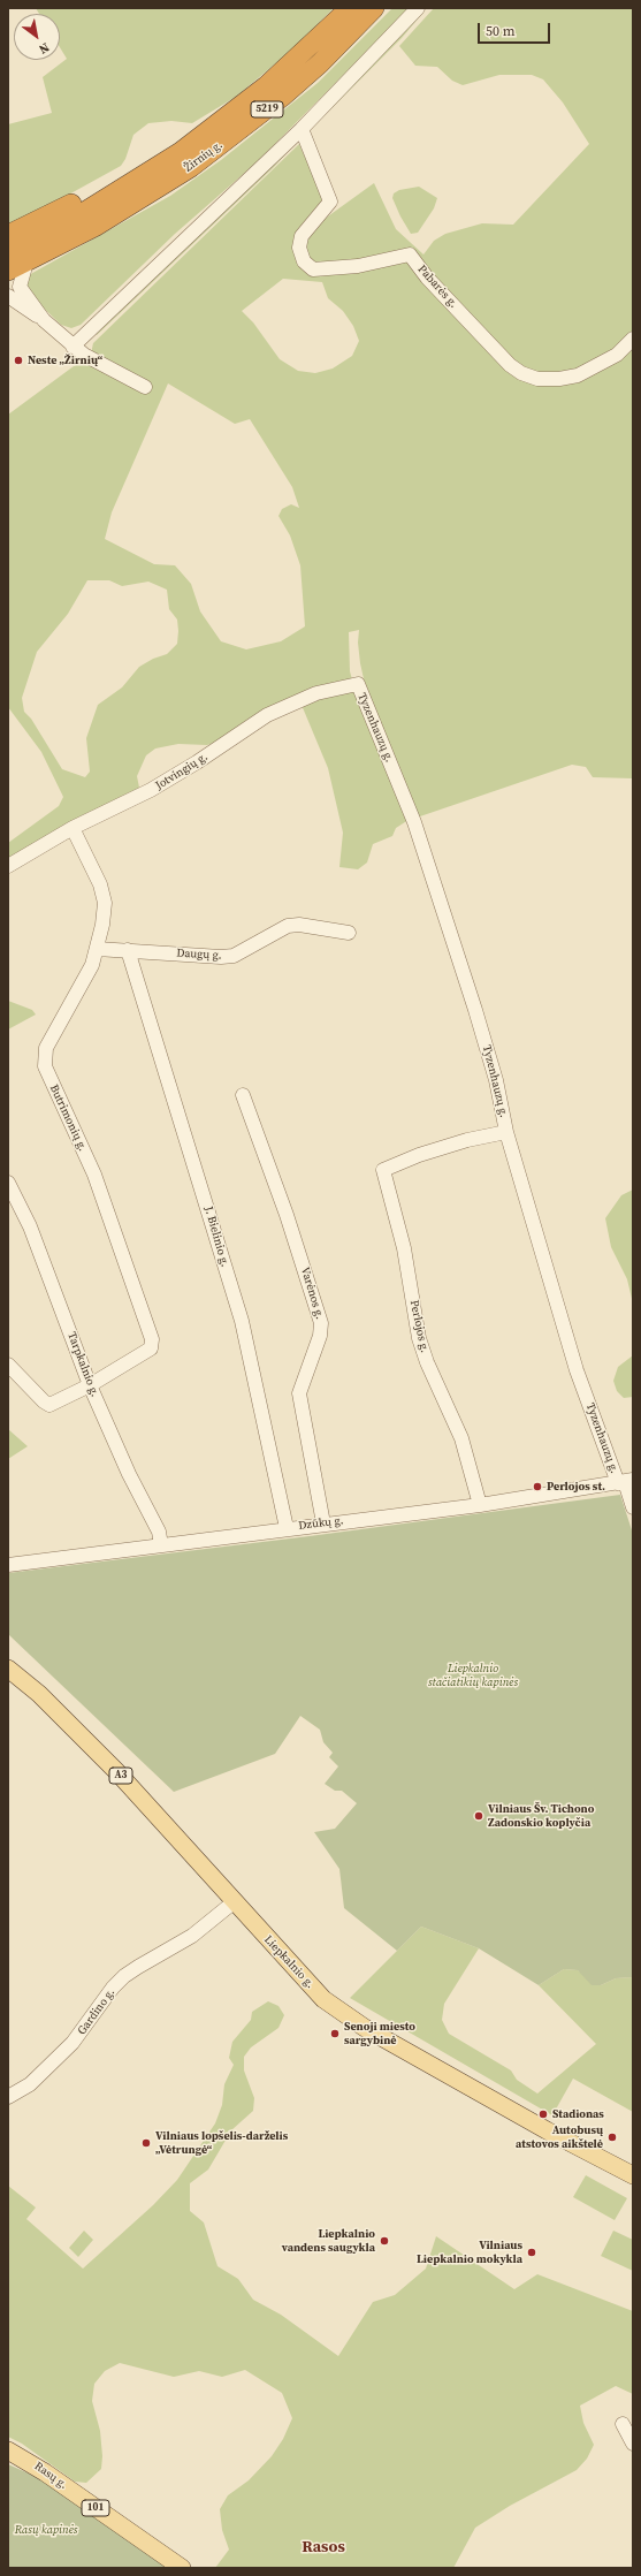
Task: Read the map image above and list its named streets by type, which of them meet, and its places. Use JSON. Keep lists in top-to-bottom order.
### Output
{
  "streets": {
    "highway": ["5219", "Žirnių g."],
    "main road": [
      "A3",
      "Liepkalnio g.",
      "Rasų g.",
      "101"
    ],
    "street": [
      "Pabarės g.",
      "Tyzenhauzų g.",
      "Jotvingių g.",
      "Daugų g.",
      "Butrimonių g.",
      "J. Bielinio g.",
      "Varėnos g.",
      "Perlojos g.",
      "Tarpkalnio g.",
      "Dzūkų g.",
      "Gardino g."
    ]
  },
  "crossings": [
    ["5219", "Žirnių g."],
    ["Tyzenhauzų g.", "Jotvingių g."],
    ["Tyzenhauzų g.", "Perlojos g."],
    ["Tyzenhauzų g.", "Dzūkų g."],
    ["Jotvingių g.", "Butrimonių g."],
    ["Daugų g.", "Butrimonių g."],
    ["Daugų g.", "J. Bielinio g."],
    ["Butrimonių g.", "Tarpkalnio g."],
    ["J. Bielinio g.", "Dzūkų g."],
    ["Varėnos g.", "Dzūkų g."],
    ["Perlojos g.", "Dzūkų g."],
    ["Tarpkalnio g.", "Dzūkų g."],
    ["Liepkalnio g.", "Gardino g."]
  ],
  "districts": ["Rasos"],
  "parks": ["Liepkalnio stačiatikių kapinės", "Rasų kapinės"],
  "places": [
    "Neste „Žirnių“",
    "Perlojos st.",
    "Vilniaus Šv. Tichono Zadonskio koplyčia",
    "Senoji miesto sargybinė",
    "Stadionas",
    "Autobusų atstovos aikštelė",
    "Vilniaus lopšelis-darželis „Vėtrungė“",
    "Liepkalnio vandens saugykla",
    "Vilniaus Liepkalnio mokykla"
  ],
  "scale_bar": "50 m",
  "north": "bottom right"
}
